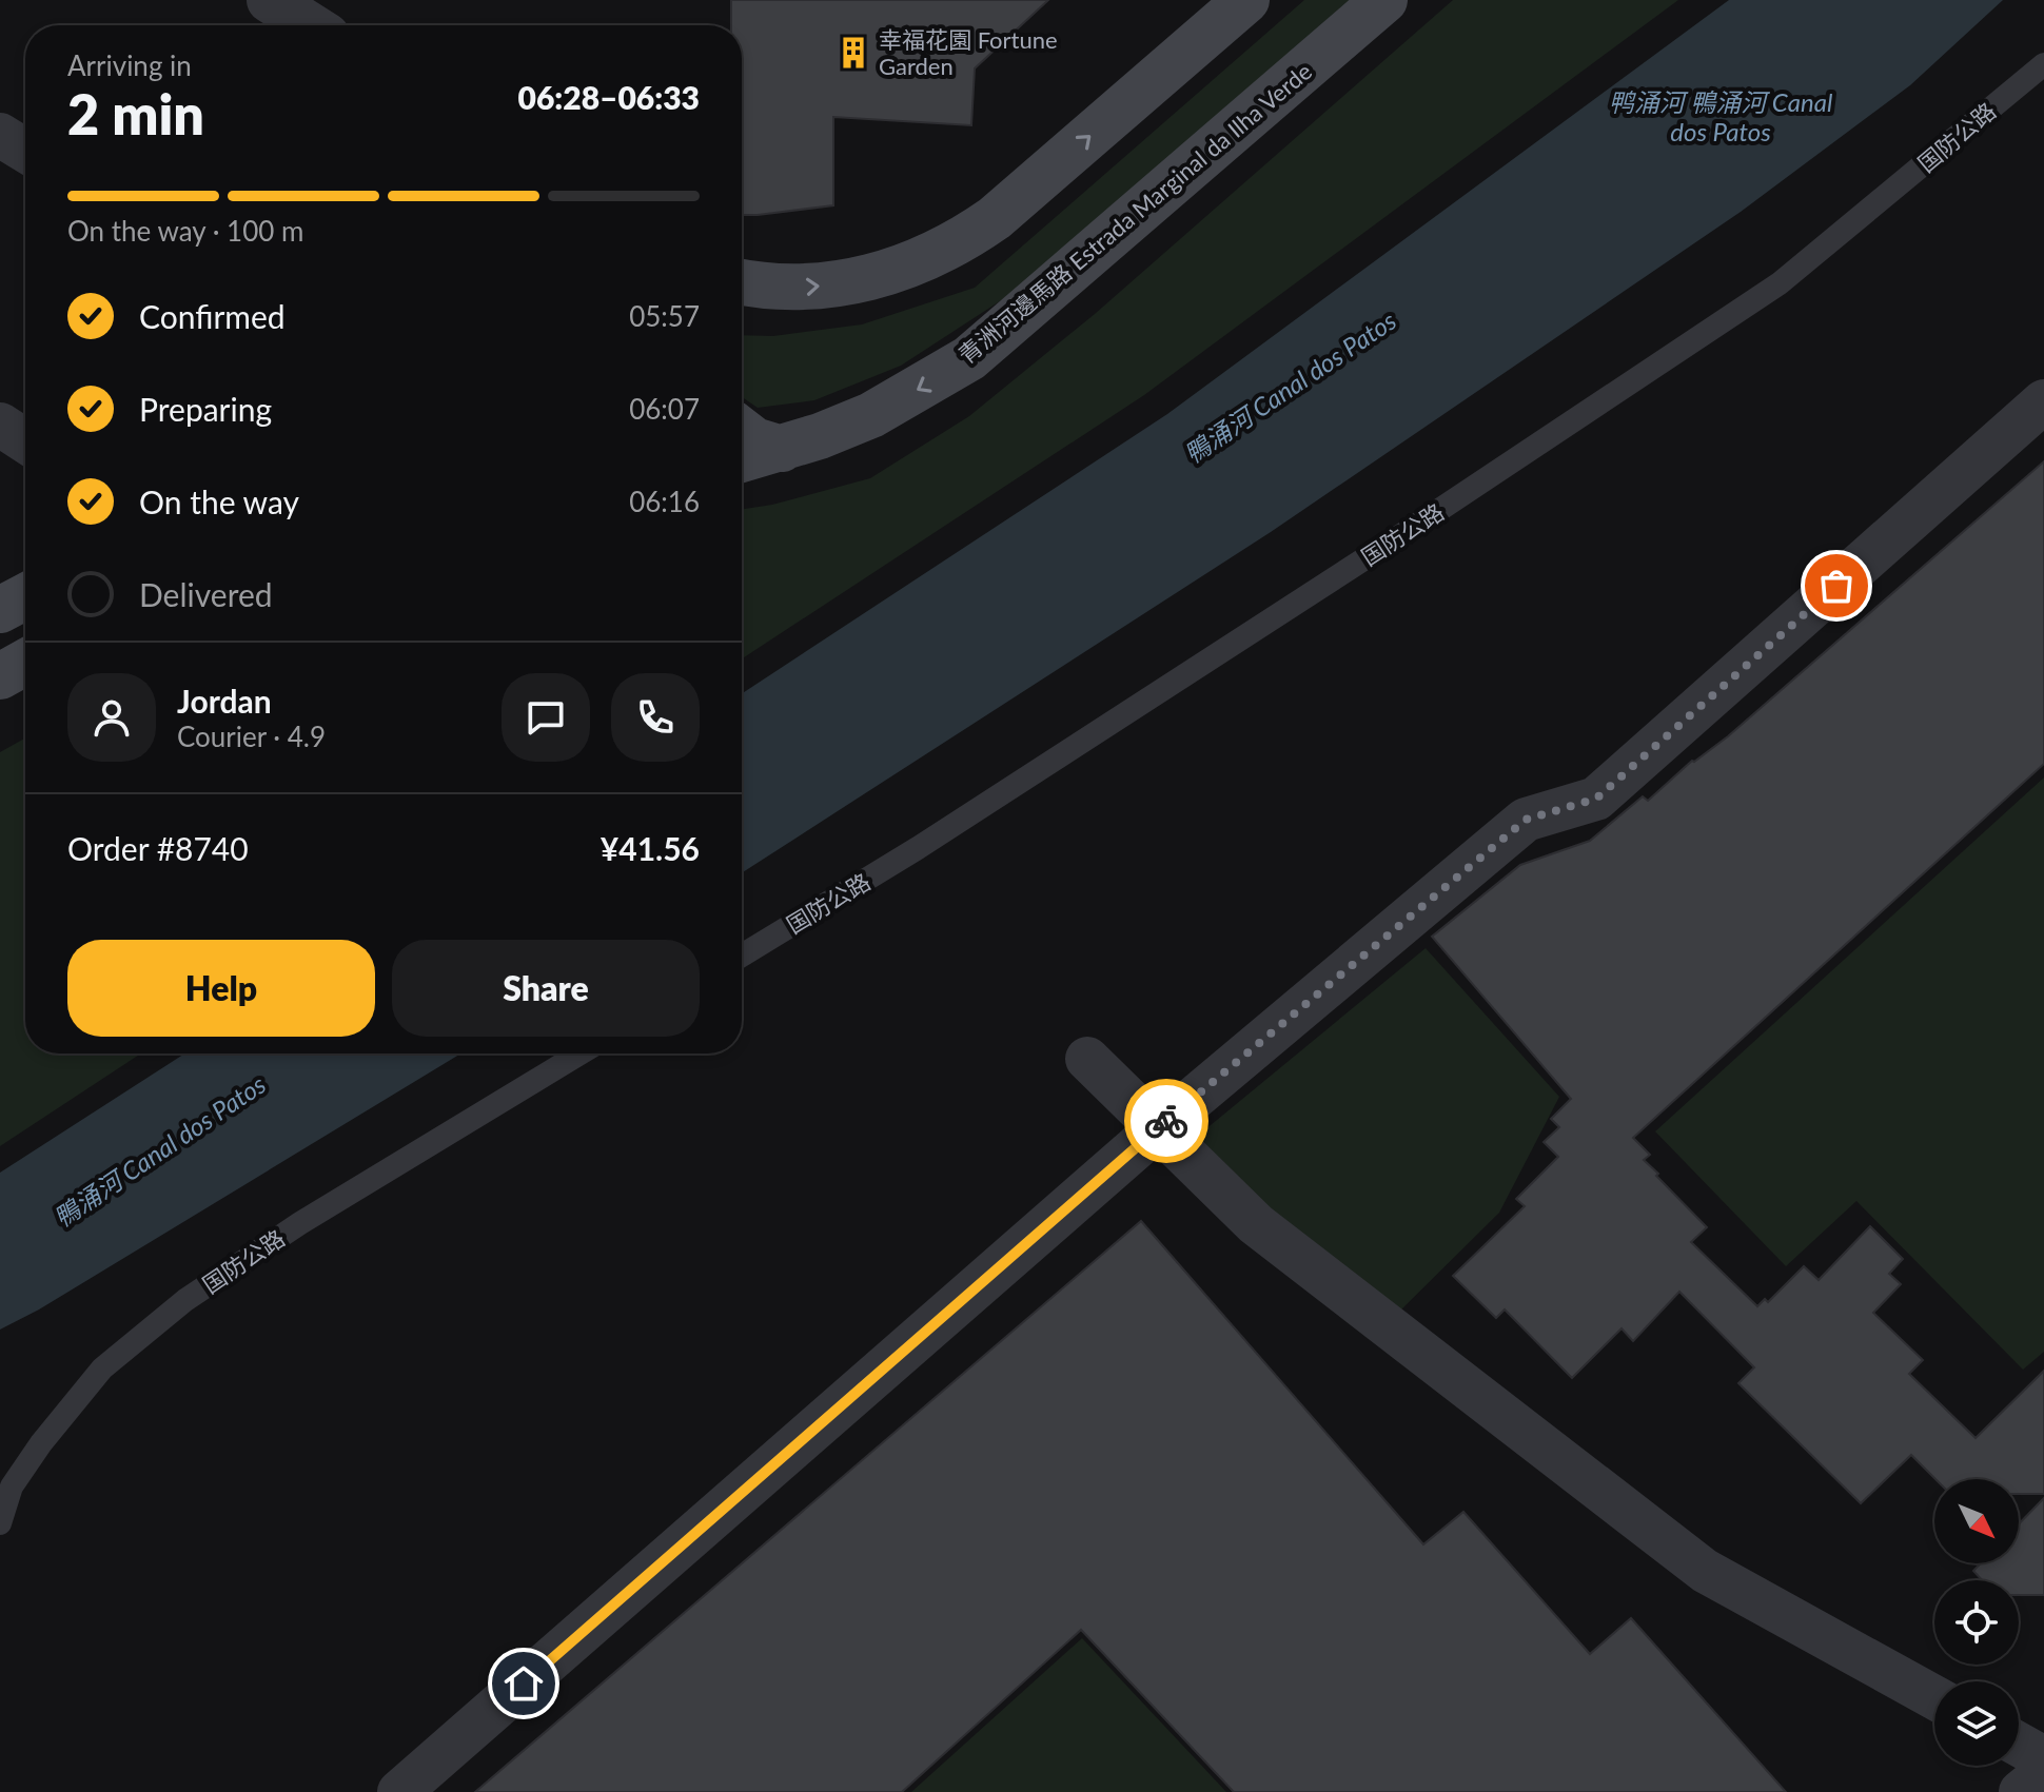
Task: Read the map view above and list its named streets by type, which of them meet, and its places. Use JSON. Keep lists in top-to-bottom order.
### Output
{
  "streets": {
    "main road": ["青洲河邊馬路 Estrada Marginal da Ilha Verde"],
    "lane": ["国防公路"]
  },
  "water": ["鸭涌河 鴨涌河 Canal dos Patos", "鴨涌河 Canal dos Patos"],
  "places": {
    "building": ["幸福花園 Fortune Garden"]
  },
  "north": "bottom right",
  "page": {
    "heading": ["2 min", "Arriving in", "06:28–06:33"],
    "panel": [
      "Jordan",
      "Courier · 4.9",
      "Order #8740",
      "¥41.56"
    ],
    "bar": "On the way · 100 m",
    "list": [
      ["Confirmed", "05:57"],
      ["Preparing", "06:07"],
      ["On the way", "06:16"],
      "Delivered"
    ],
    "buttons": ["Help", "Share"]
  }
}
